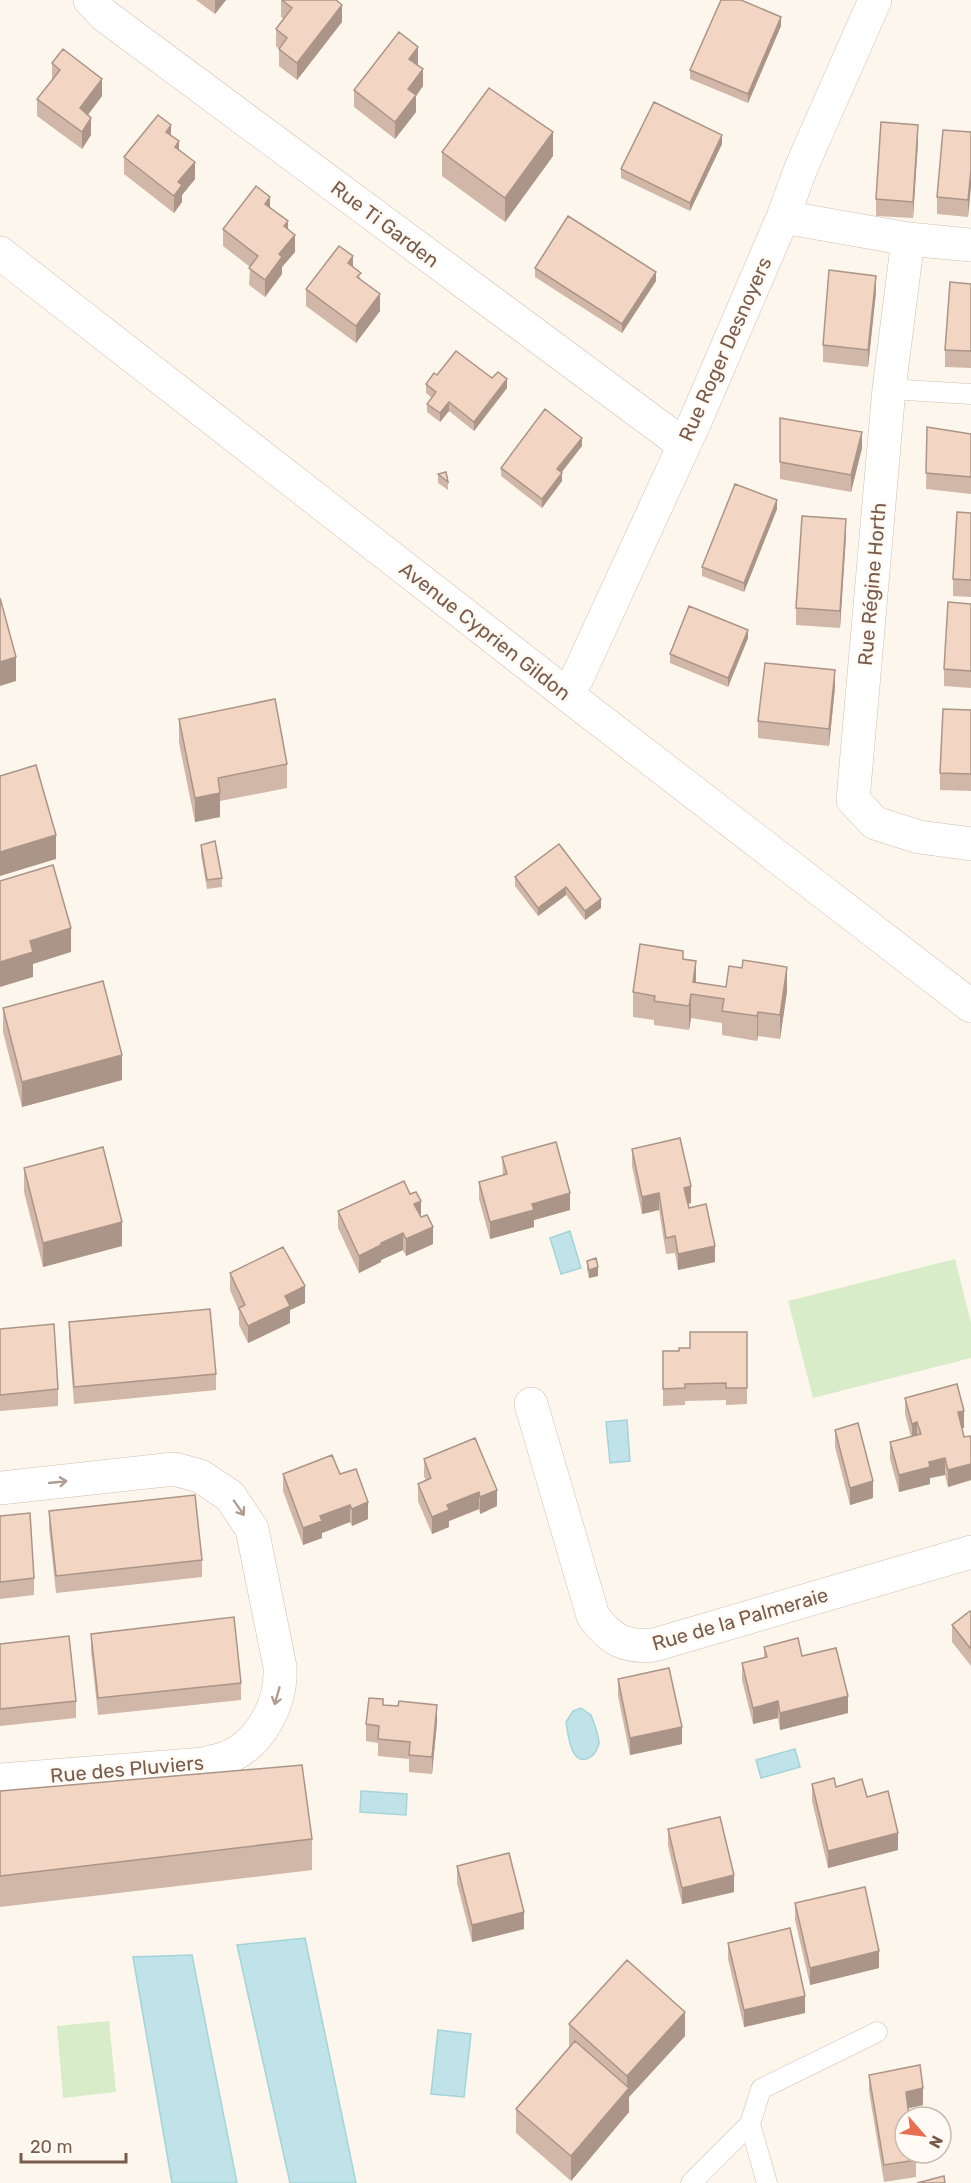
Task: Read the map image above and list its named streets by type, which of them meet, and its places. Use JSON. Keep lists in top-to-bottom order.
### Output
{
  "streets": {
    "street": [
      "Rue Ti Garden",
      "Rue Roger Desnoyers",
      "Rue Régine Horth",
      "Avenue Cyprien Gildon",
      "Rue de la Palmeraie",
      "Rue des Pluviers"
    ]
  },
  "crossings": [
    ["Rue Ti Garden", "Rue Roger Desnoyers"],
    ["Rue Roger Desnoyers", "Avenue Cyprien Gildon"]
  ],
  "scale_bar": "20 m",
  "north": "bottom right"
}
